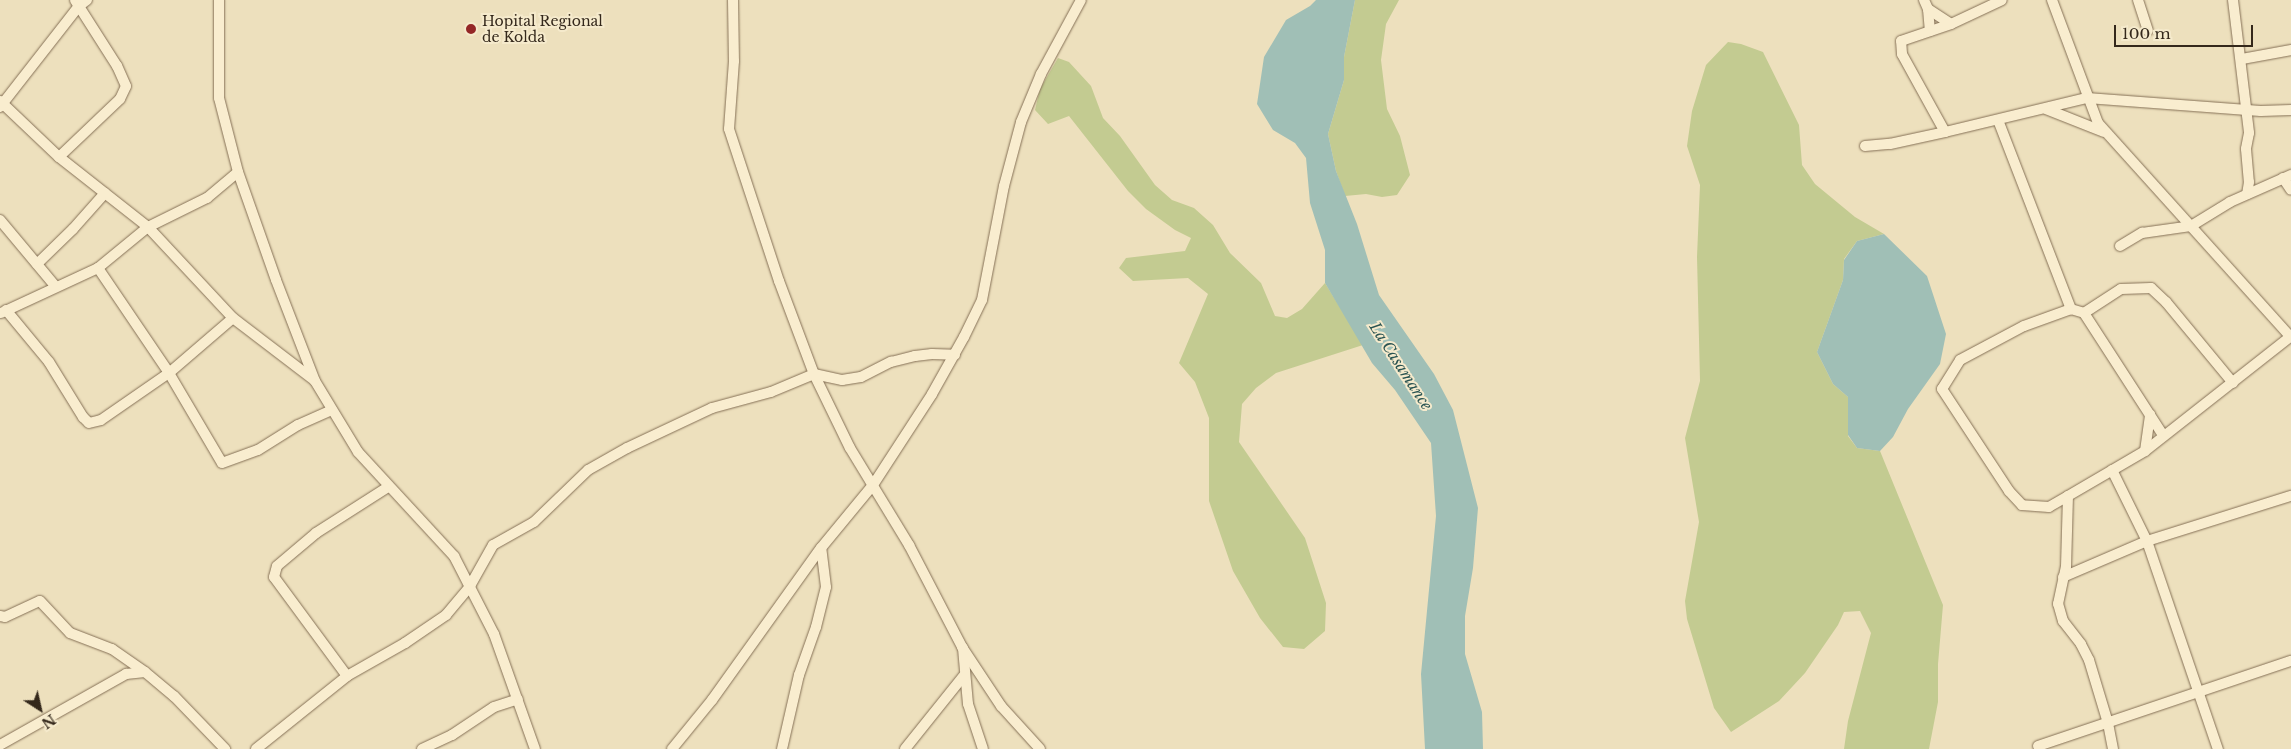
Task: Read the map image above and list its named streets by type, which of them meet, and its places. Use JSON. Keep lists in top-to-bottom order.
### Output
{
  "water": ["La Casamance"],
  "places": ["Hopital Regional de Kolda"],
  "scale_bar": "100 m",
  "north": "bottom right"
}
